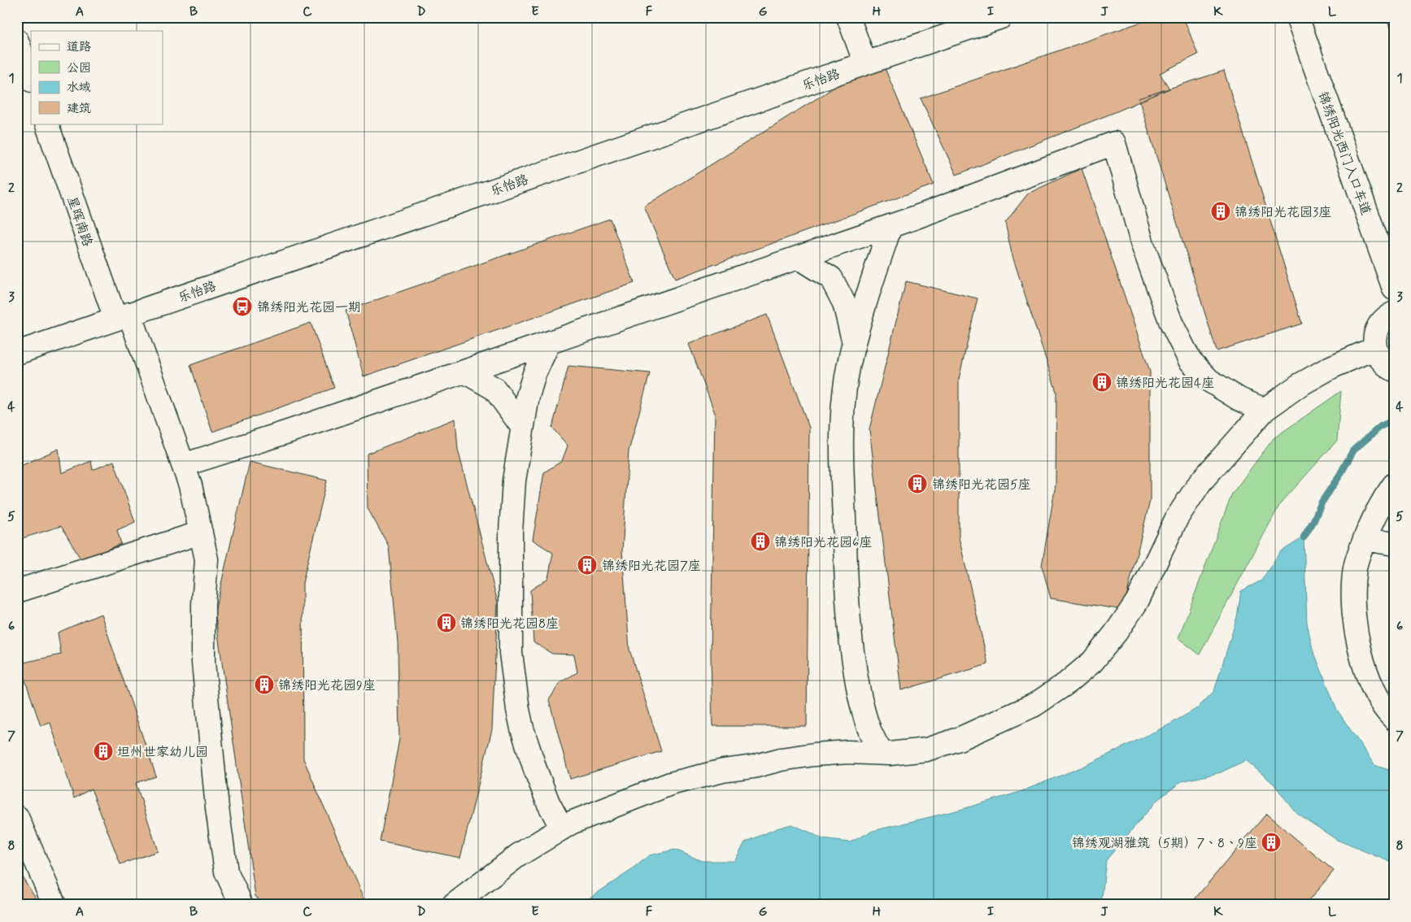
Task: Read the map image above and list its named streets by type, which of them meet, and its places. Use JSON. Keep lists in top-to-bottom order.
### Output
{
  "streets": {
    "street": ["乐怡路", "锦绣阳光西门入口车道", "星晖南路"]
  },
  "crossings": [
    ["乐怡路", "星晖南路"]
  ],
  "places": {
    "building": [
      "锦绣阳光花园3座",
      "锦绣阳光花园4座",
      "锦绣阳光花园5座",
      "锦绣阳光花园6座",
      "锦绣阳光花园7座",
      "锦绣阳光花园8座",
      "锦绣阳光花园9座",
      "坦州世家幼儿园",
      "锦绣观湖雅筑（5期）7、8、9座"
    ],
    "bus stop": ["锦绣阳光花园一期"]
  },
  "legend": [
    "道路",
    "公园",
    "水域",
    "建筑"
  ],
  "grid": {
    "columns": [
      "A",
      "B",
      "C",
      "D",
      "E",
      "F",
      "G",
      "H",
      "I",
      "J",
      "K",
      "L"
    ],
    "rows": [
      "1",
      "2",
      "3",
      "4",
      "5",
      "6",
      "7",
      "8"
    ]
  }
}
